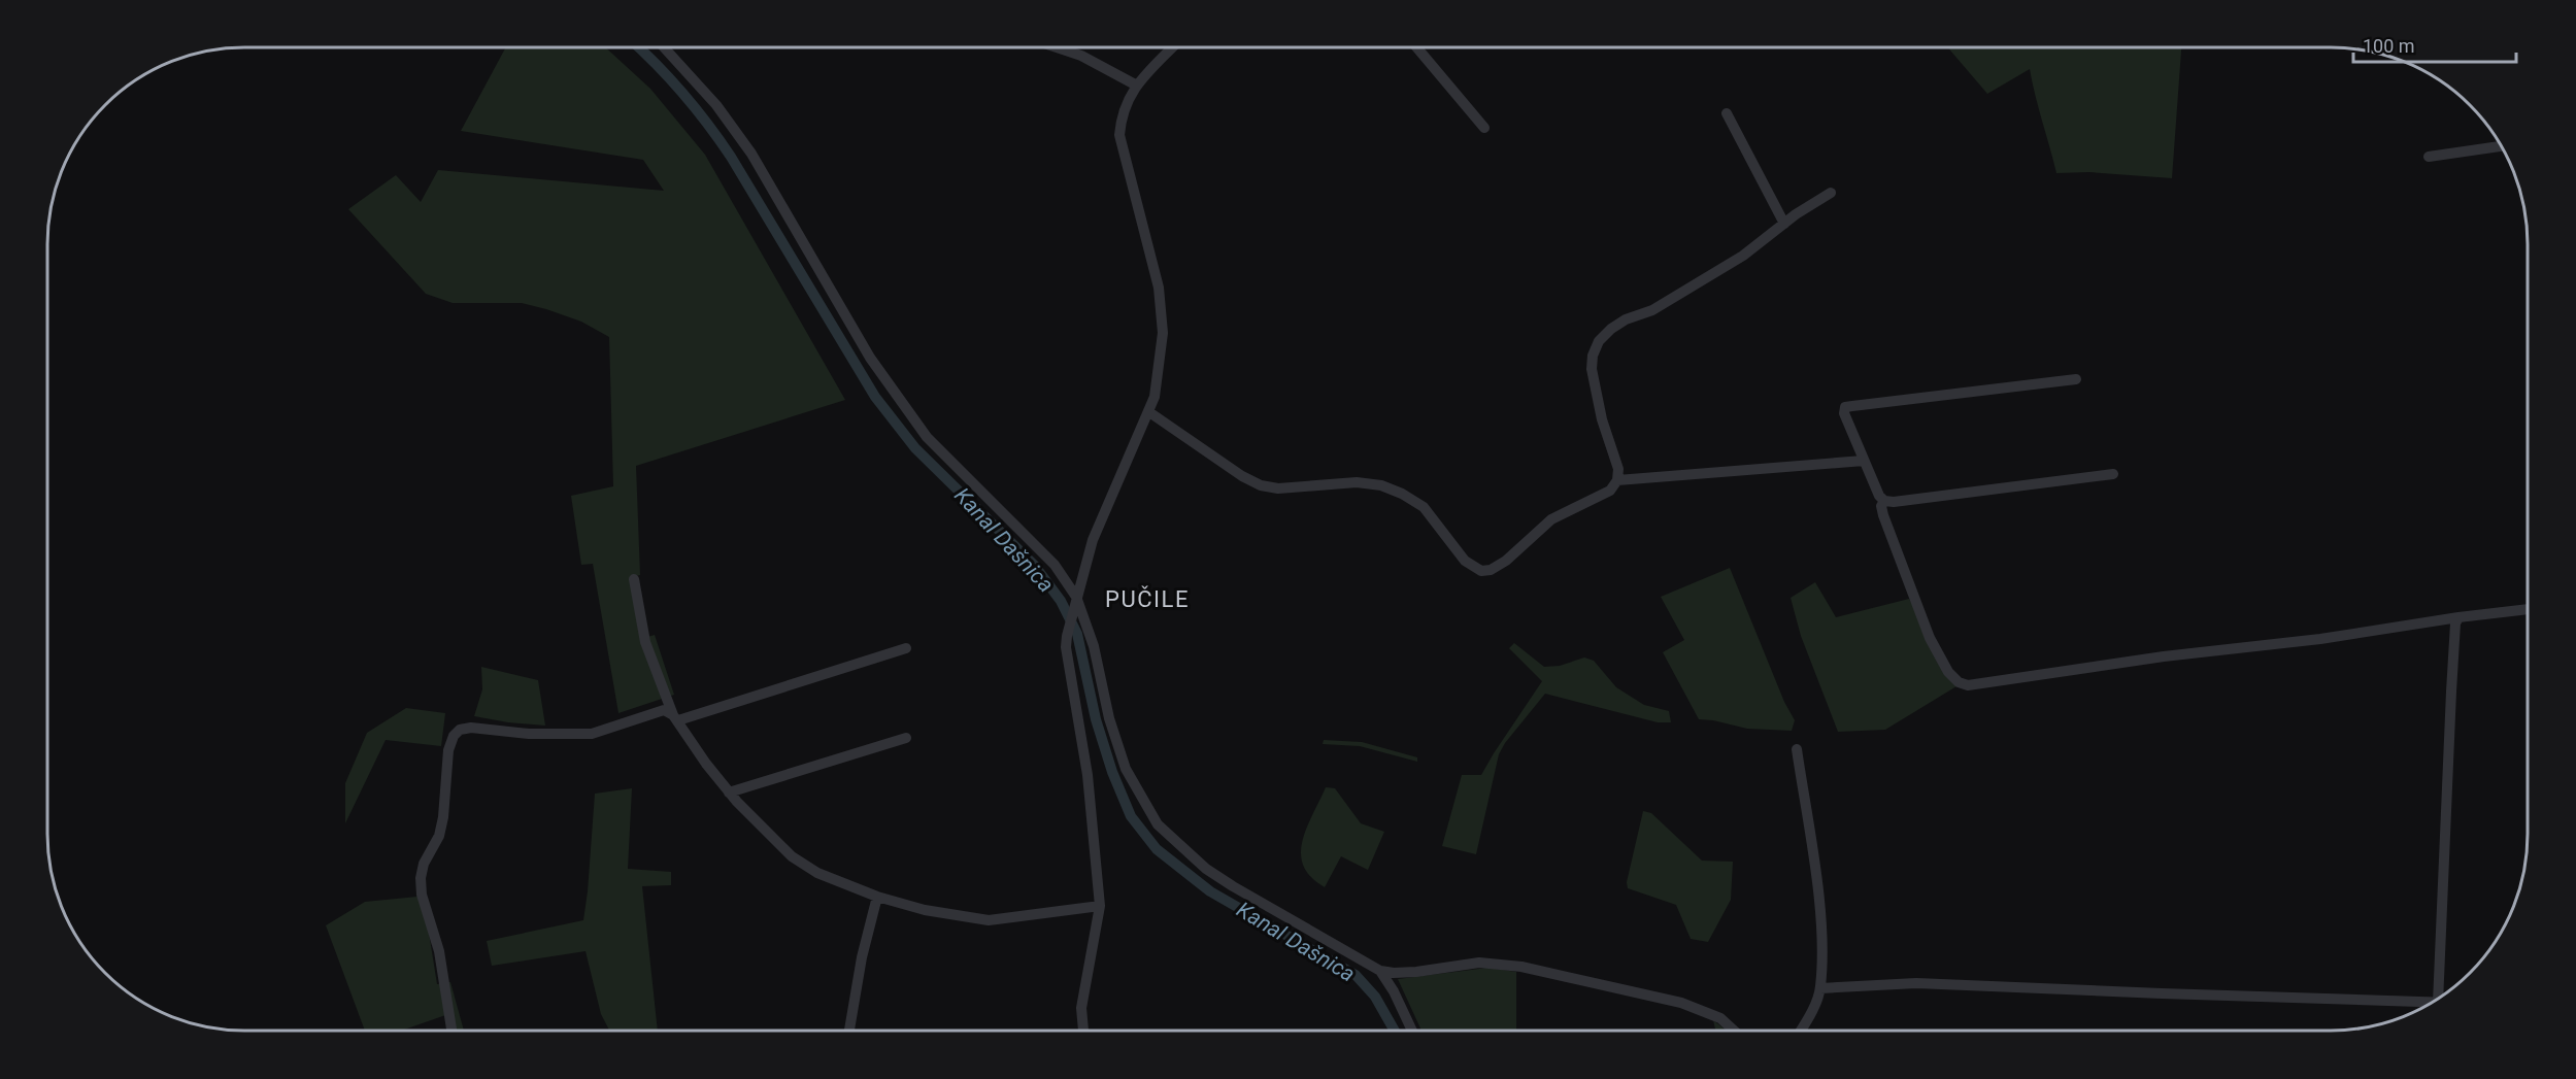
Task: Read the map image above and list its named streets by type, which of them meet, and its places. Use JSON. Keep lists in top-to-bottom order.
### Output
{
  "districts": ["PUČILE"],
  "water": ["Kanal Dašnica"],
  "scale_bar": "100 m"
}
